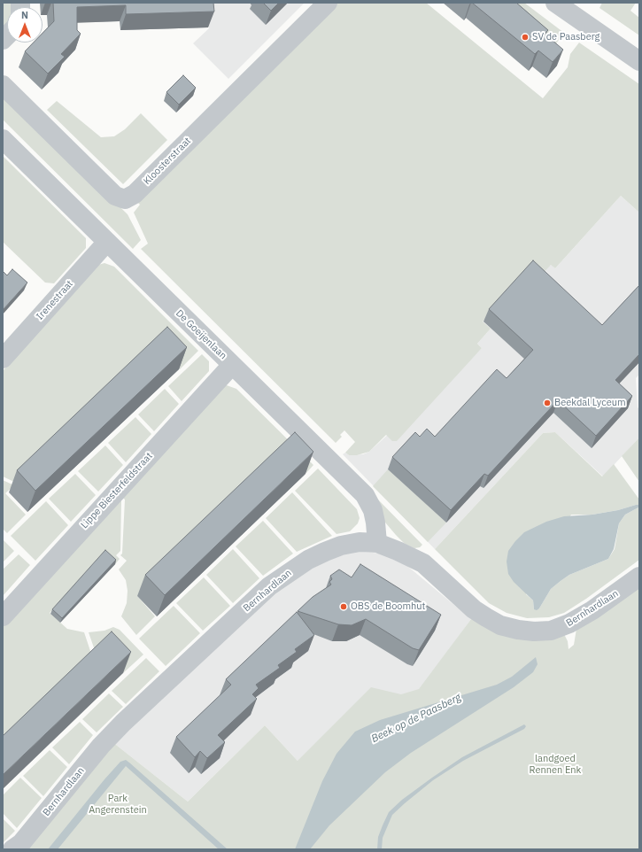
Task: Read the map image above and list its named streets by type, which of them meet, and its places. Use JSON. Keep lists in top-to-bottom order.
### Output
{
  "streets": {
    "street": [
      "Kloosterstraat",
      "Irenestraat",
      "De Goeijenlaan",
      "Lippe Biesterfeldstraat",
      "Bernhardlaan"
    ]
  },
  "crossings": [
    ["Irenestraat", "De Goeijenlaan"],
    ["De Goeijenlaan", "Lippe Biesterfeldstraat"],
    ["De Goeijenlaan", "Bernhardlaan"]
  ],
  "water": ["Beek op de Paasberg"],
  "parks": ["landgoed Rennen Enk", "Park Angerenstein"],
  "places": ["SV de Paasberg", "Beekdal Lyceum", "OBS de Boomhut"],
  "north": "top"
}
